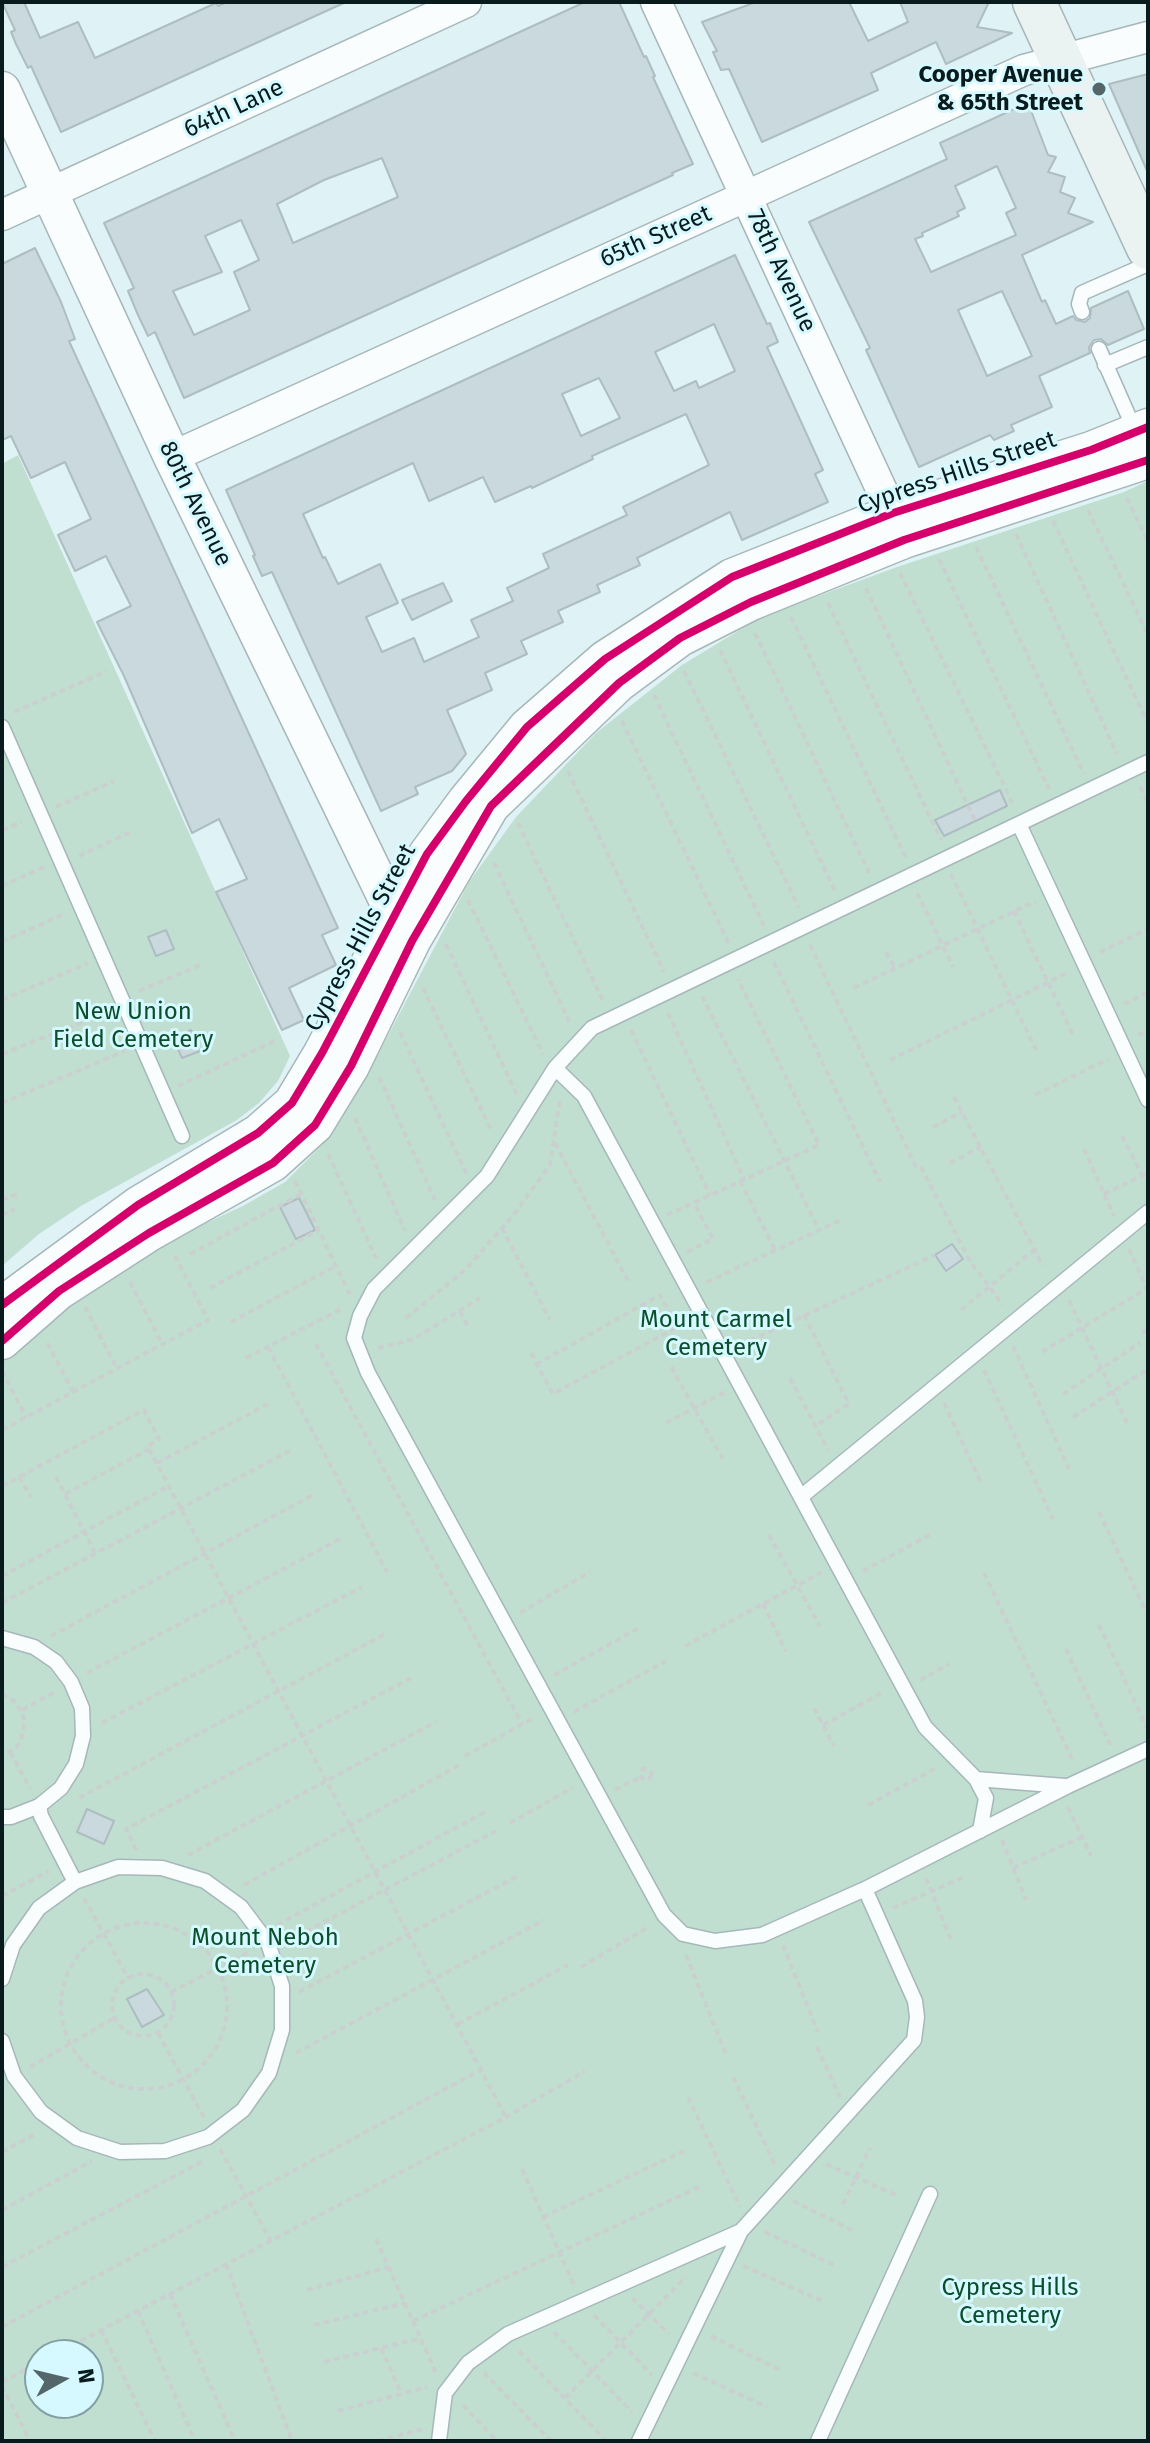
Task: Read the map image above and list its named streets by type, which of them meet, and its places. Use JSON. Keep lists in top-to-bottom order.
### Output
{
  "streets": {
    "street": [
      "64th Lane",
      "65th Street",
      "78th Avenue",
      "Cypress Hills Street",
      "80th Avenue"
    ]
  },
  "crossings": [
    ["64th Lane", "80th Avenue"],
    ["65th Street", "78th Avenue"],
    ["65th Street", "80th Avenue"],
    ["78th Avenue", "Cypress Hills Street"],
    ["Cypress Hills Street", "80th Avenue"]
  ],
  "parks": [
    "New Union Field Cemetery",
    "Mount Carmel Cemetery",
    "Mount Neboh Cemetery",
    "Cypress Hills Cemetery"
  ],
  "places": ["Cooper Avenue & 65th Street"],
  "north": "right"
}
